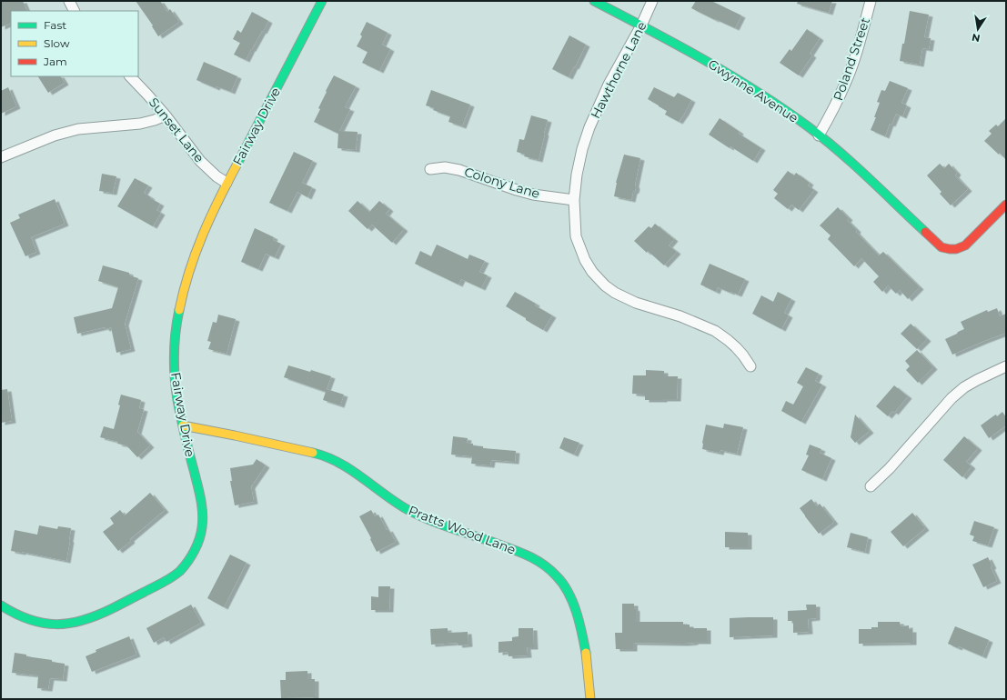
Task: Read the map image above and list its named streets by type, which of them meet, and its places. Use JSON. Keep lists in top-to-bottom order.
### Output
{
  "streets": {
    "street": [
      "Poland Street",
      "Hawthorne Lane",
      "Gwynne Avenue",
      "Fairway Drive",
      "Sunset Lane",
      "Colony Lane",
      "Pratts Wood Lane"
    ]
  },
  "crossings": [
    ["Poland Street", "Gwynne Avenue"],
    ["Hawthorne Lane", "Gwynne Avenue"],
    ["Hawthorne Lane", "Colony Lane"],
    ["Fairway Drive", "Sunset Lane"],
    ["Fairway Drive", "Pratts Wood Lane"]
  ],
  "legend": ["Fast", "Slow", "Jam"],
  "north": "bottom"
}
